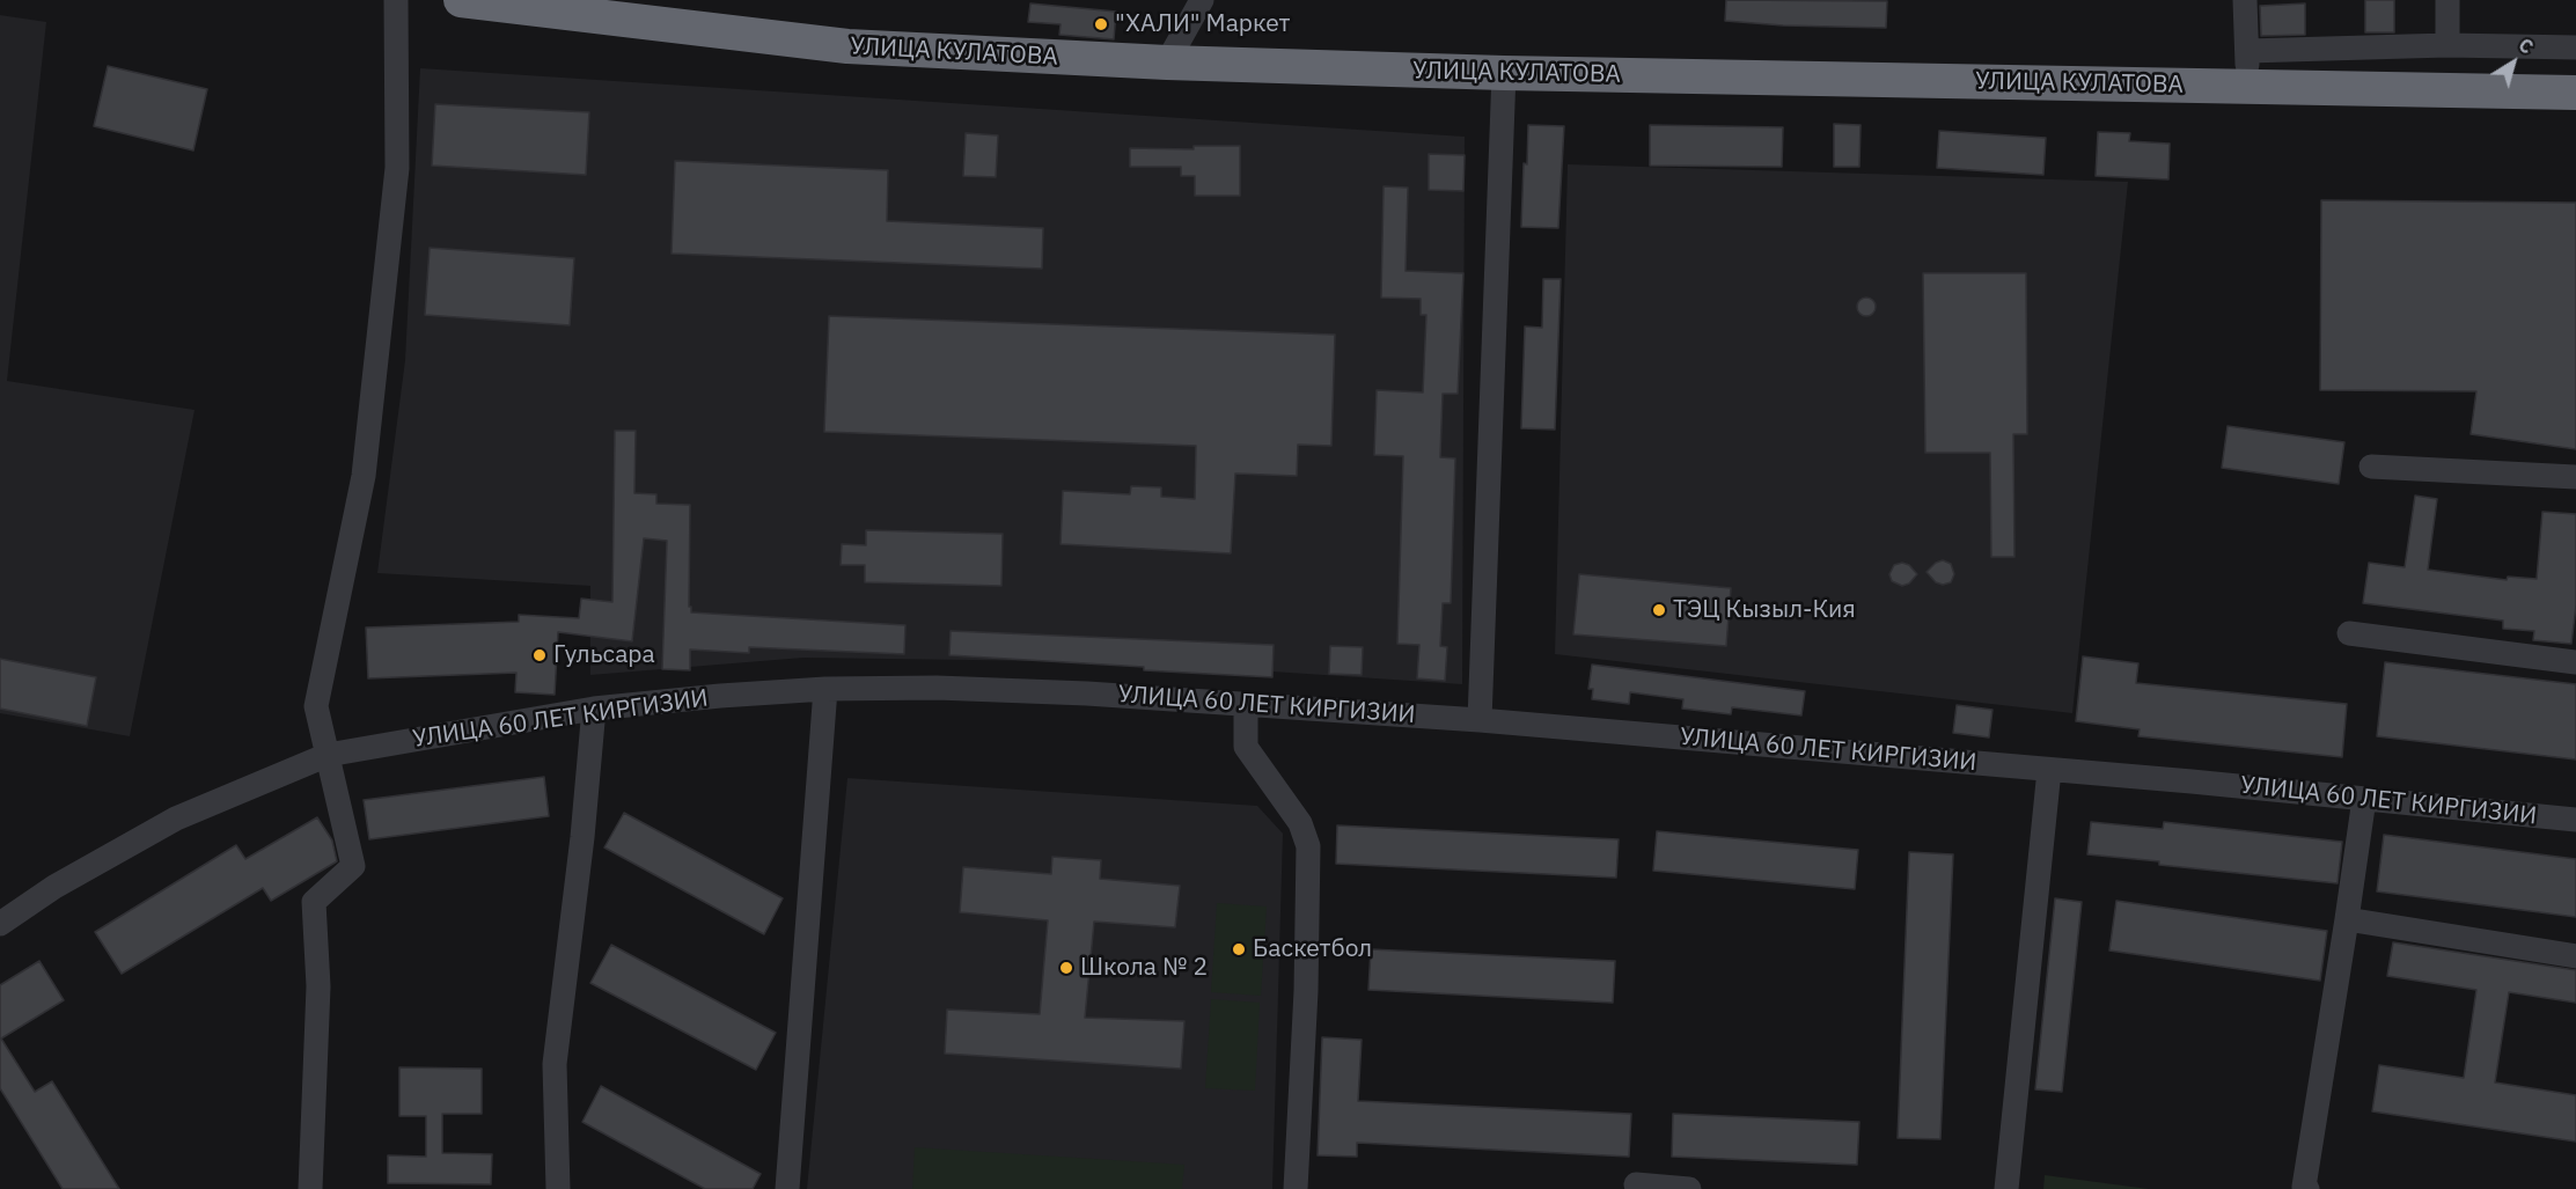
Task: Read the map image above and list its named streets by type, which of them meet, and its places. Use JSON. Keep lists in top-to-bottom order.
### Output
{
  "streets": {
    "highway": ["УЛИЦА КУЛАТОВА"],
    "street": ["УЛИЦА 60 ЛЕТ КИРГИЗИИ"]
  },
  "places": [
    "\"ХАЛИ\" Маркет",
    "ТЭЦ Кызыл-Кия",
    "Гульсара",
    "Баскетбол",
    "Школа № 2"
  ],
  "north": "top right"
}
